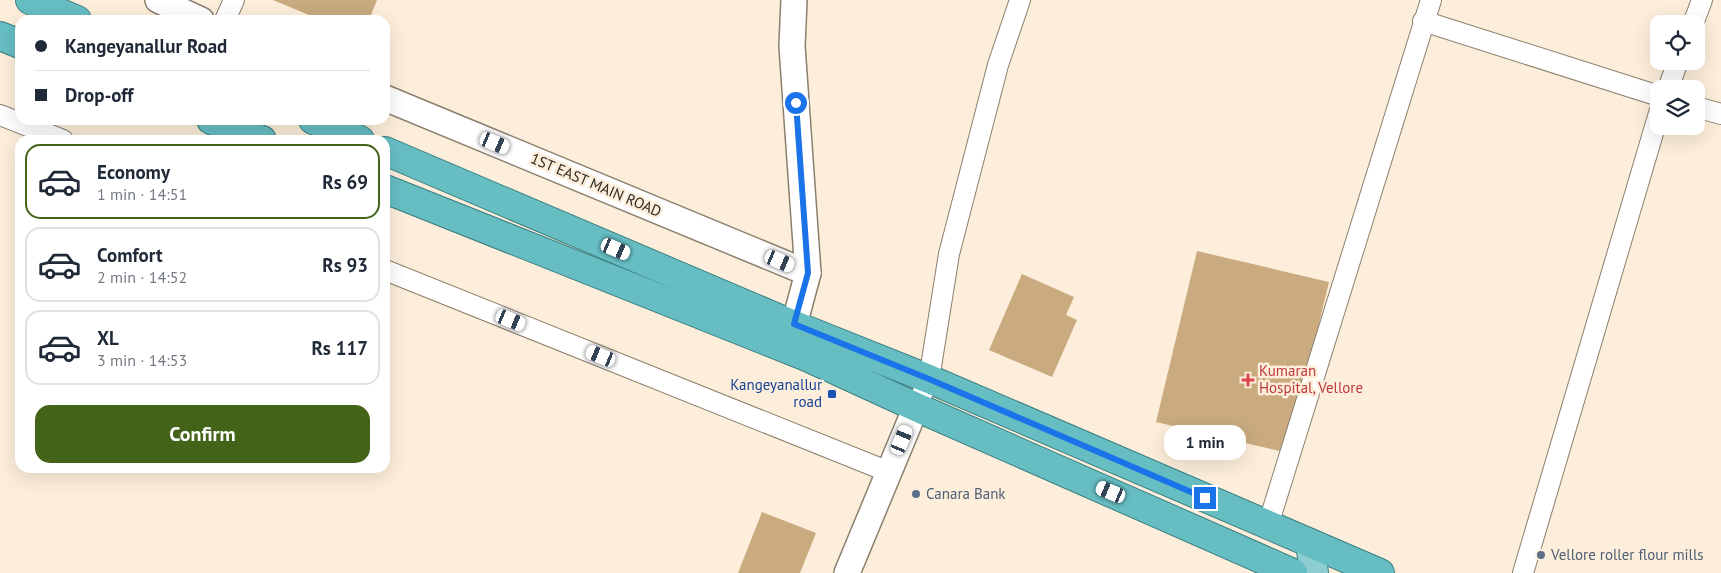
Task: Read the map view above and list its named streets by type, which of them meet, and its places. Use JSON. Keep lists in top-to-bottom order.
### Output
{
  "streets": {
    "street": ["1ST EAST MAIN ROAD"]
  },
  "places": {
    "health": ["Kumaran Hospital, Vellore"],
    "transit": ["Kangeyanallur road"],
    "other": ["Canara Bank", "Vellore roller flour mills"]
  },
  "page": {
    "banner": ["Kangeyanallur Road", "Drop-off"],
    "list": [
      {
        "name": "Economy",
        "note": "1 min · 14:51",
        "value": "Rs 69"
      },
      {
        "name": "Comfort",
        "note": "2 min · 14:52",
        "value": "Rs 93"
      },
      {
        "name": "XL",
        "note": "3 min · 14:53",
        "value": "Rs 117"
      }
    ],
    "buttons": "Confirm",
    "bubble": "1 min"
  }
}
